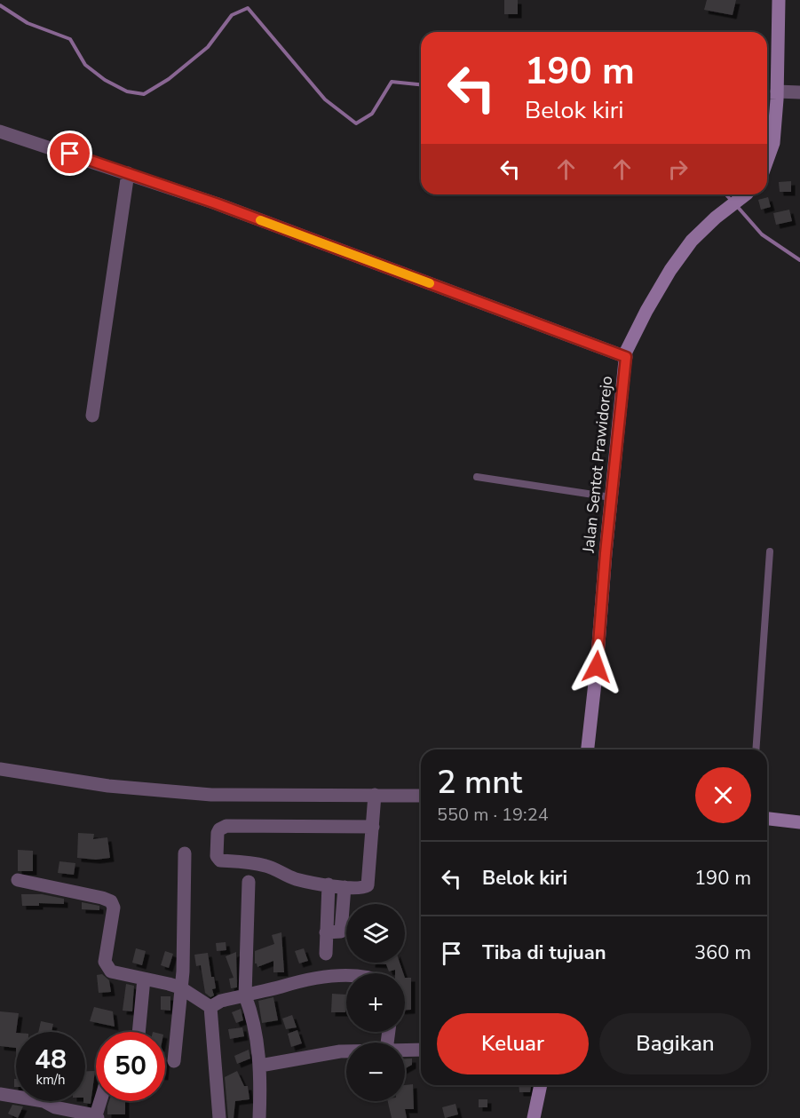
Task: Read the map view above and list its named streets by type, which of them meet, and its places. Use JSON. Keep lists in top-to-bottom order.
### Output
{
  "streets": {
    "main road": ["Jalan Sentot Prawidorejo"]
  },
  "page": {
    "turn": ["190 m", "Belok kiri"],
    "heading": ["2 mnt", "550 m · 19:24"],
    "list": [
      {
        "name": "Belok kiri",
        "value": "190 m"
      },
      {
        "name": "Tiba di tujuan",
        "value": "360 m"
      }
    ],
    "map_buttons": ["+", "−"],
    "buttons": ["Keluar", "Bagikan"],
    "speed": "48 km/h",
    "limit": "50"
  }
}
